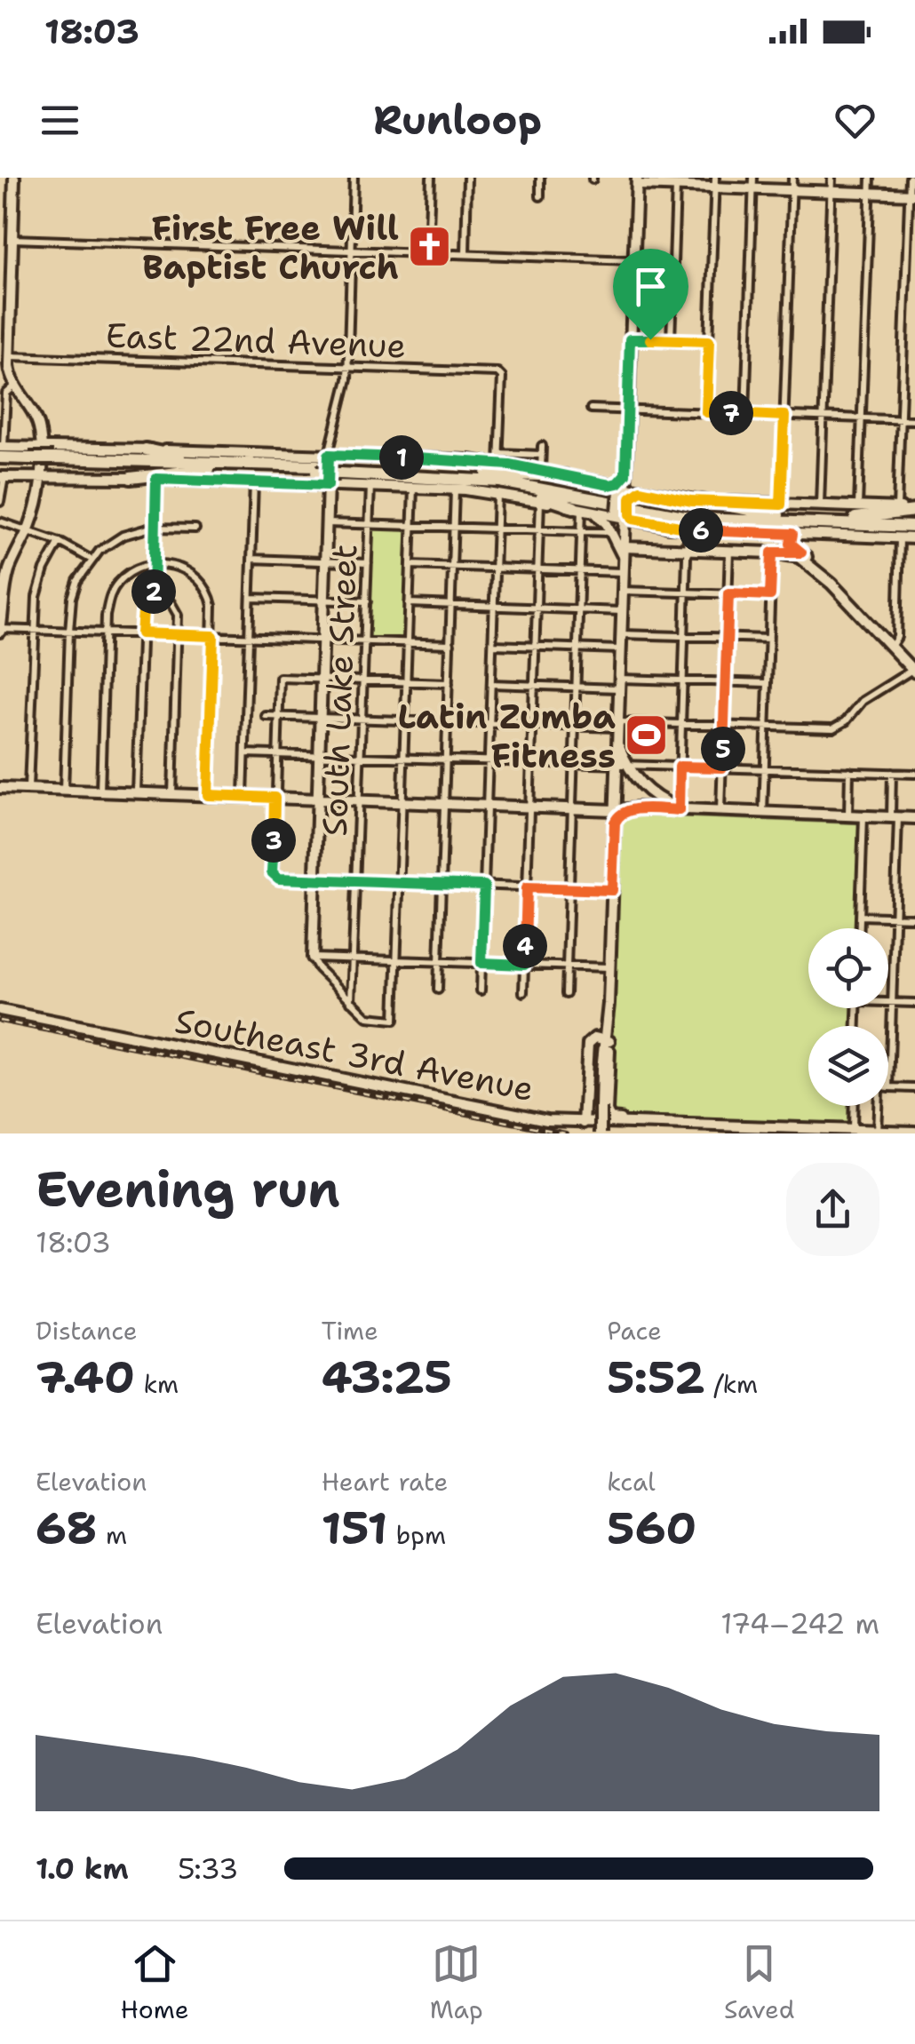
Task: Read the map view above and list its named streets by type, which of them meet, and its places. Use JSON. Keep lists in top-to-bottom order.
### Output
{
  "streets": {
    "main road": ["Southeast 3rd Avenue"],
    "street": ["East 22nd Avenue", "South Lake Street"]
  },
  "places": {
    "church": ["First Free Will Baptist Church"],
    "sports": ["Latin Zumba Fitness"]
  },
  "page": {
    "status": "18:03",
    "header": "Runloop",
    "pins": [
      "7",
      "1",
      "6",
      "2",
      "5",
      "3",
      "4"
    ],
    "heading": ["Evening run", "18:03"],
    "stats": [
      ["Distance", "7.40 km"],
      ["Time", "43:25"],
      ["Pace", "5:52 /km"],
      ["Elevation", "68 m"],
      ["Heart rate", "151 bpm"],
      ["kcal", "560"]
    ],
    "chart": ["Elevation", "174–242 m"],
    "list": [
      {
        "name": "1.0 km",
        "note": "5:33"
      }
    ],
    "tabs": ["Home", "Map", "Saved"]
  }
}
